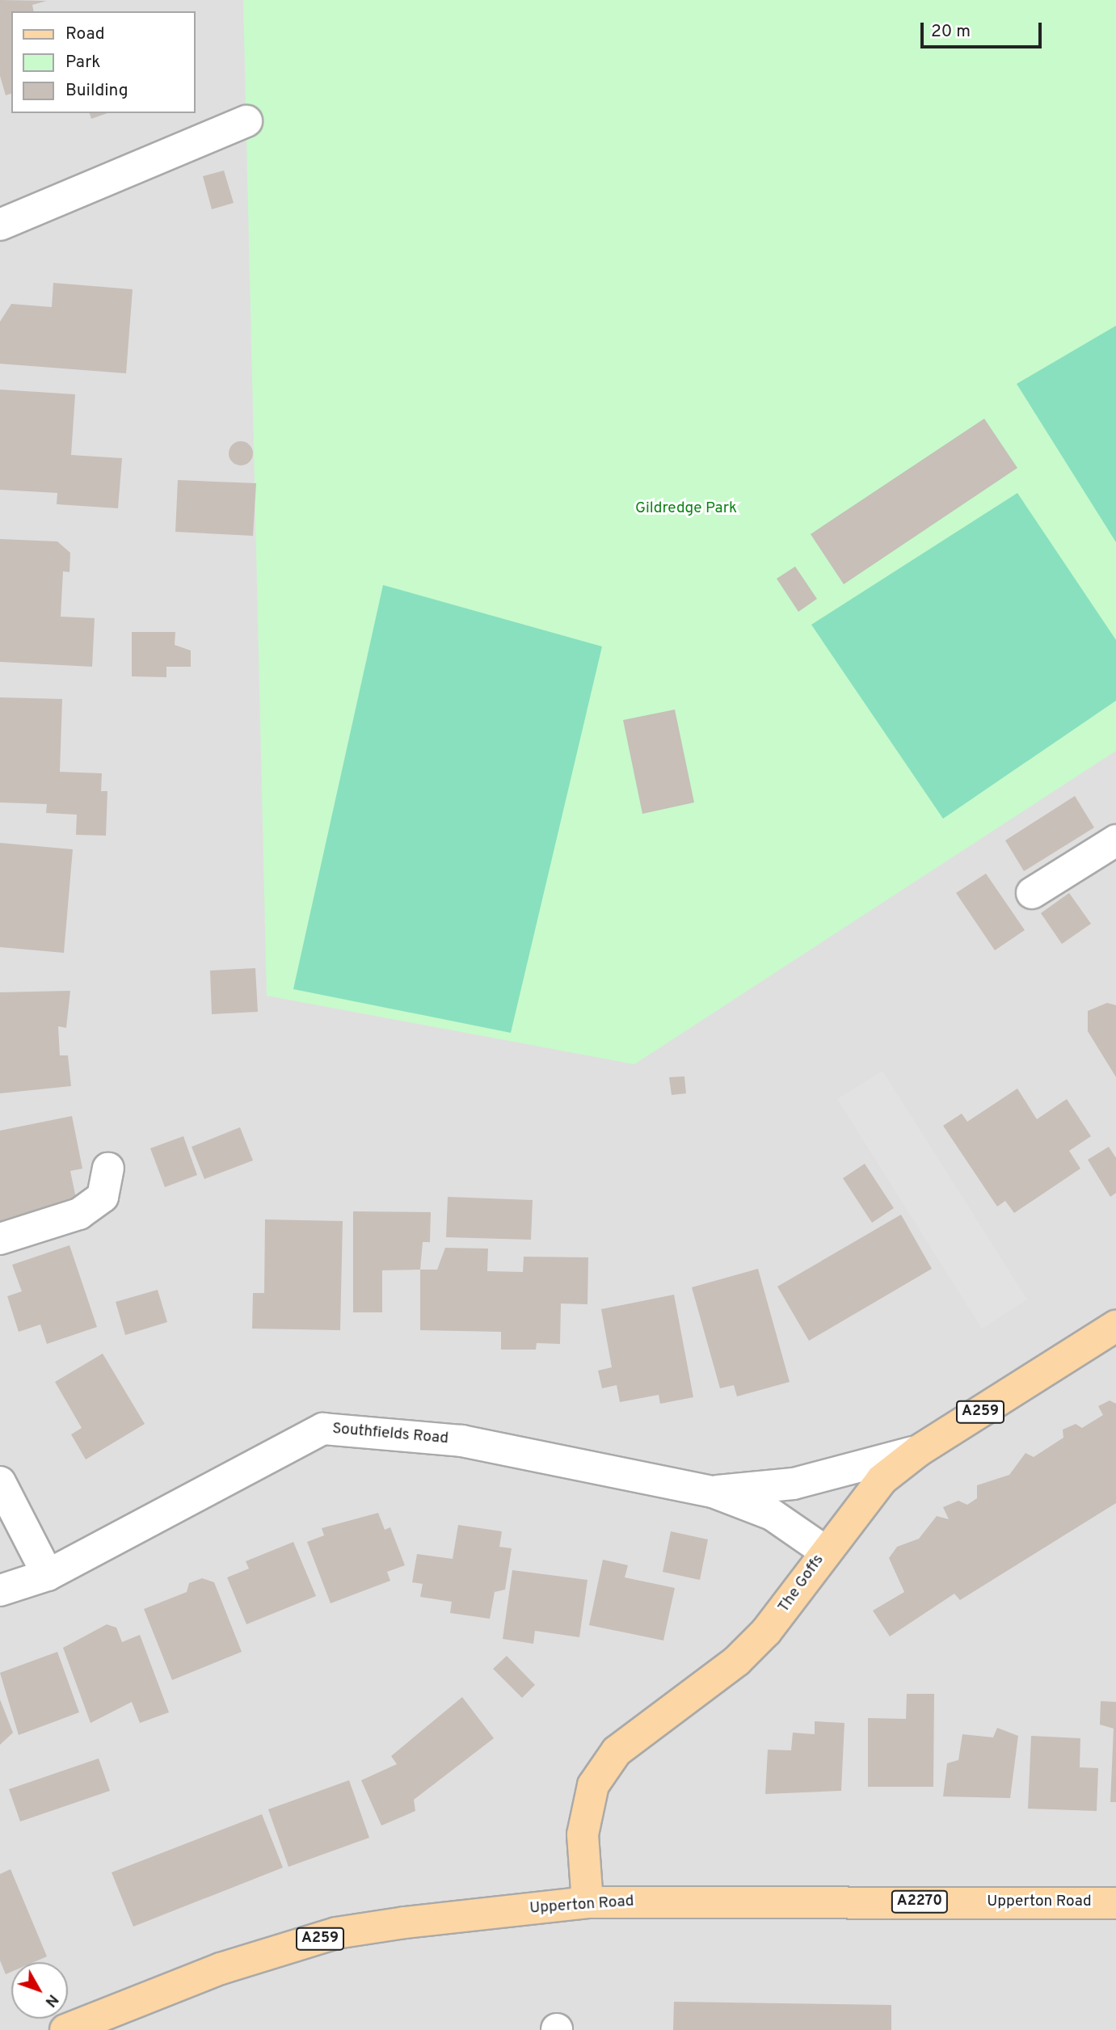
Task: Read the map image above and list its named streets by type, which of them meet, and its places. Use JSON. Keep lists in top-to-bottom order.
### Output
{
  "streets": {
    "main road": [
      "A259",
      "The Goffs",
      "A2270",
      "Upperton Road"
    ],
    "street": ["Southfields Road"]
  },
  "crossings": [
    ["Southfields Road", "The Goffs"],
    ["The Goffs", "Upperton Road"]
  ],
  "parks": ["Gildredge Park"],
  "legend": ["Road", "Park", "Building"],
  "scale_bar": "20 m",
  "north": "bottom right"
}
